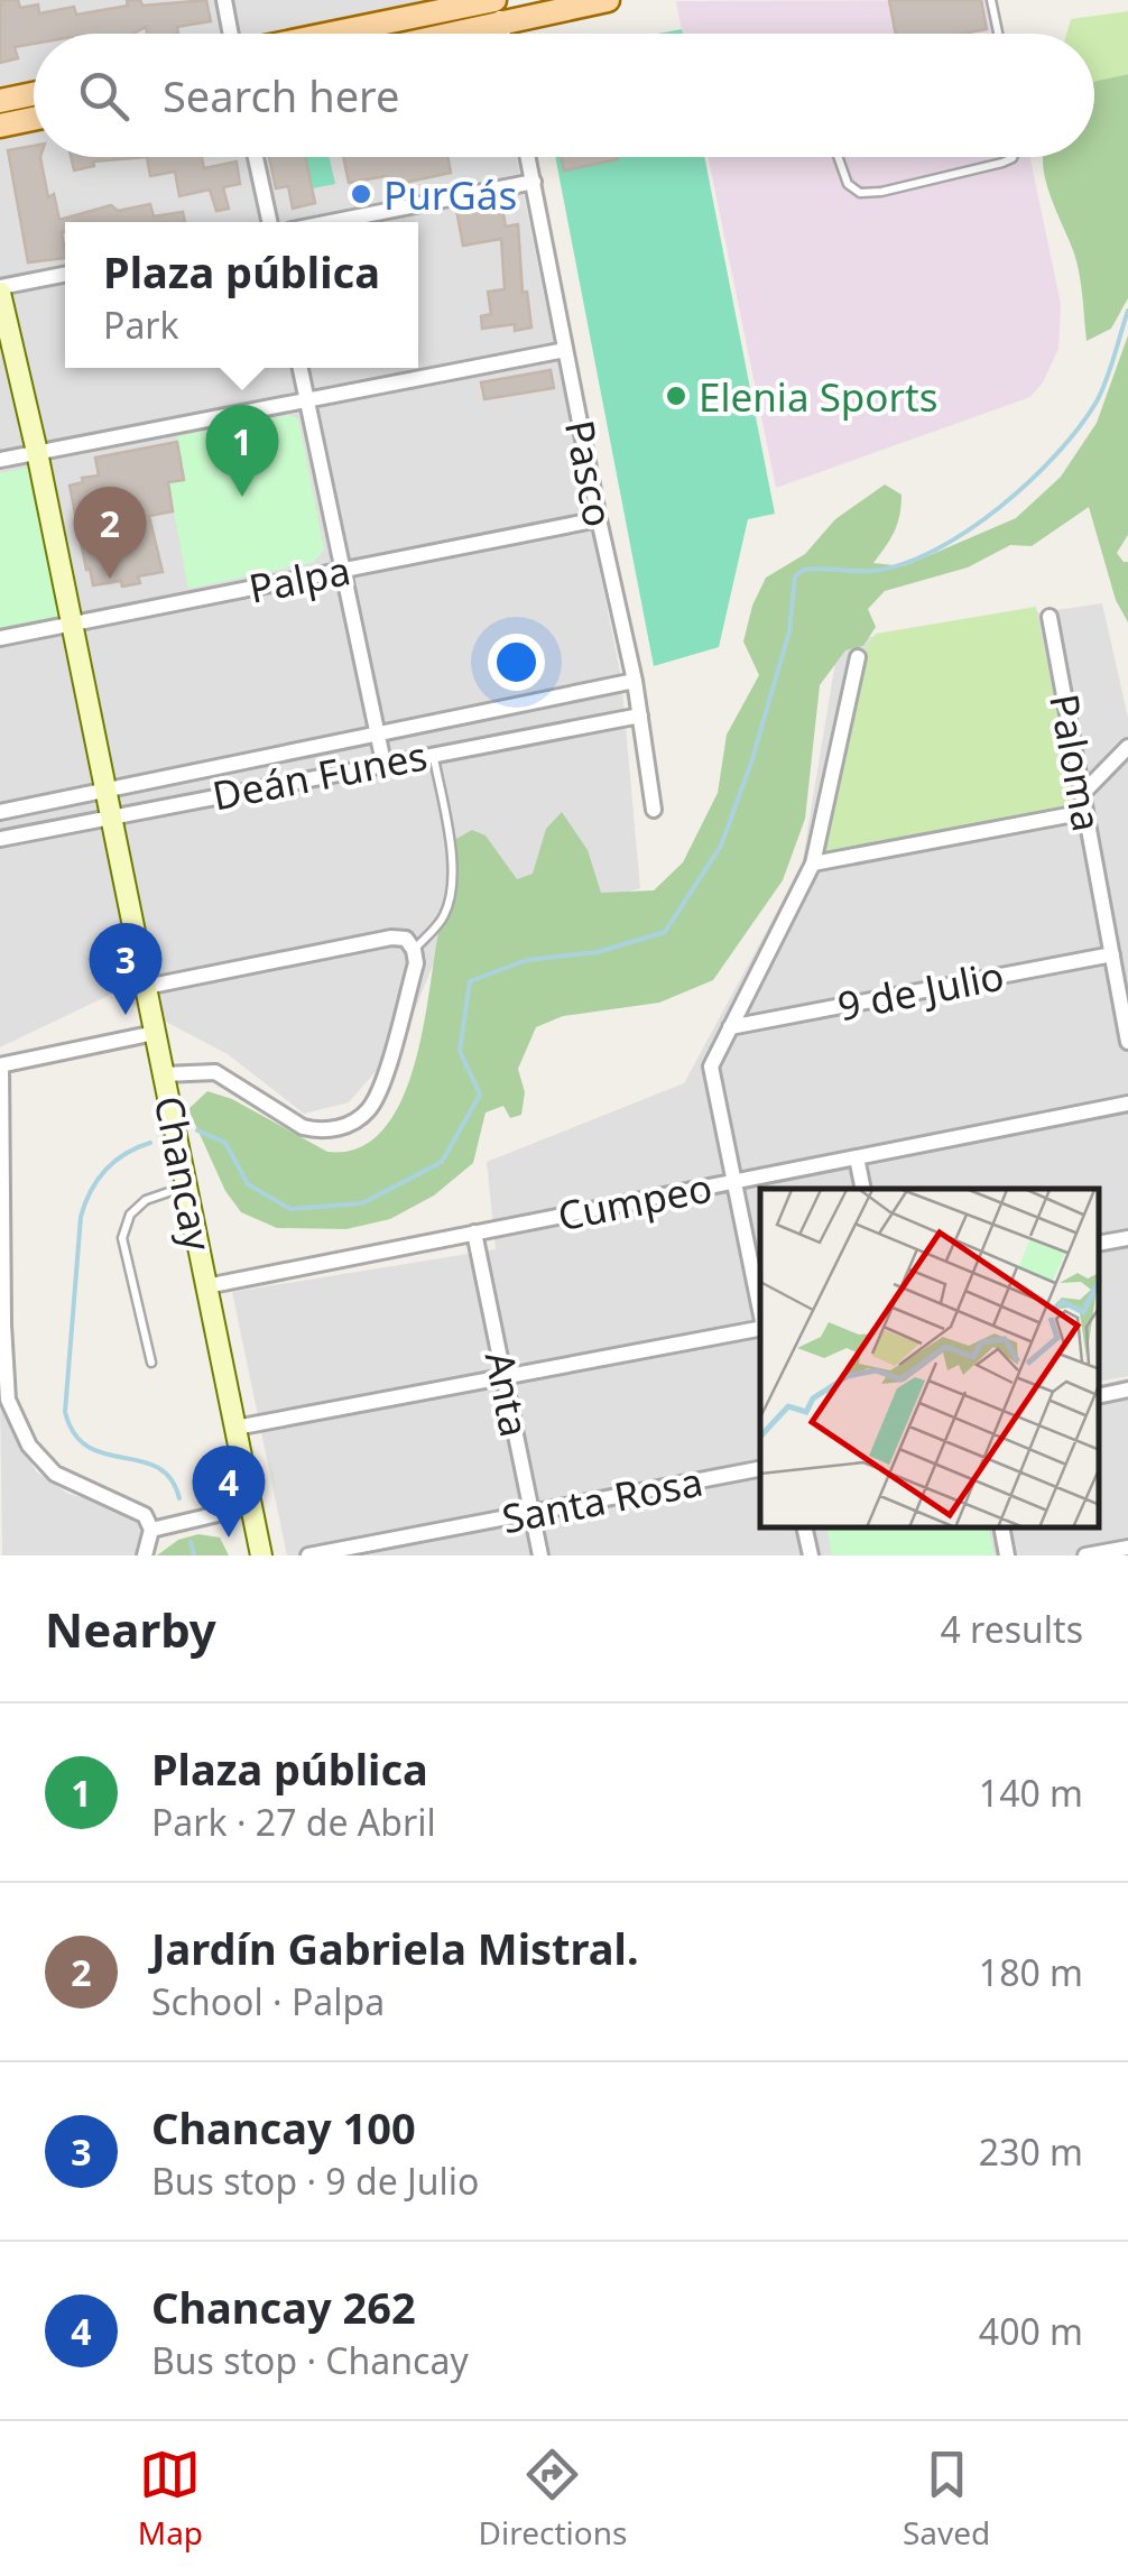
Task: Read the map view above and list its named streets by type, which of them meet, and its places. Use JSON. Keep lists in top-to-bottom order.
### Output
{
  "streets": {
    "main road": ["Chancay"],
    "street": [
      "Pasco",
      "Palpa",
      "Paloma",
      "Deán Funes",
      "9 de Julio",
      "Cumpeo",
      "Anta",
      "Santa Rosa"
    ]
  },
  "crossings": [
    ["Pasco", "Palpa"],
    ["Pasco", "Deán Funes"],
    ["Palpa", "Chancay"],
    ["Paloma", "9 de Julio"],
    ["Deán Funes", "Chancay"],
    ["Chancay", "Cumpeo"],
    ["Cumpeo", "Anta"],
    ["Anta", "Santa Rosa"]
  ],
  "places": ["PurGás", "Elenia Sports"],
  "page": {
    "search": "Search here",
    "popup": ["Plaza pública", "Park"],
    "pins": [
      "1",
      "2",
      "3",
      "4"
    ],
    "heading": ["Nearby", "4 results"],
    "list": [
      {
        "mark": "1",
        "name": "Plaza pública",
        "note": "Park · 27 de Abril",
        "value": "140 m"
      },
      {
        "mark": "2",
        "name": "Jardín Gabriela Mistral.",
        "note": "School · Palpa",
        "value": "180 m"
      },
      {
        "mark": "3",
        "name": "Chancay 100",
        "note": "Bus stop · 9 de Julio",
        "value": "230 m"
      },
      {
        "mark": "4",
        "name": "Chancay 262",
        "note": "Bus stop · Chancay",
        "value": "400 m"
      }
    ],
    "nav": ["Map", "Directions", "Saved"]
  }
}
